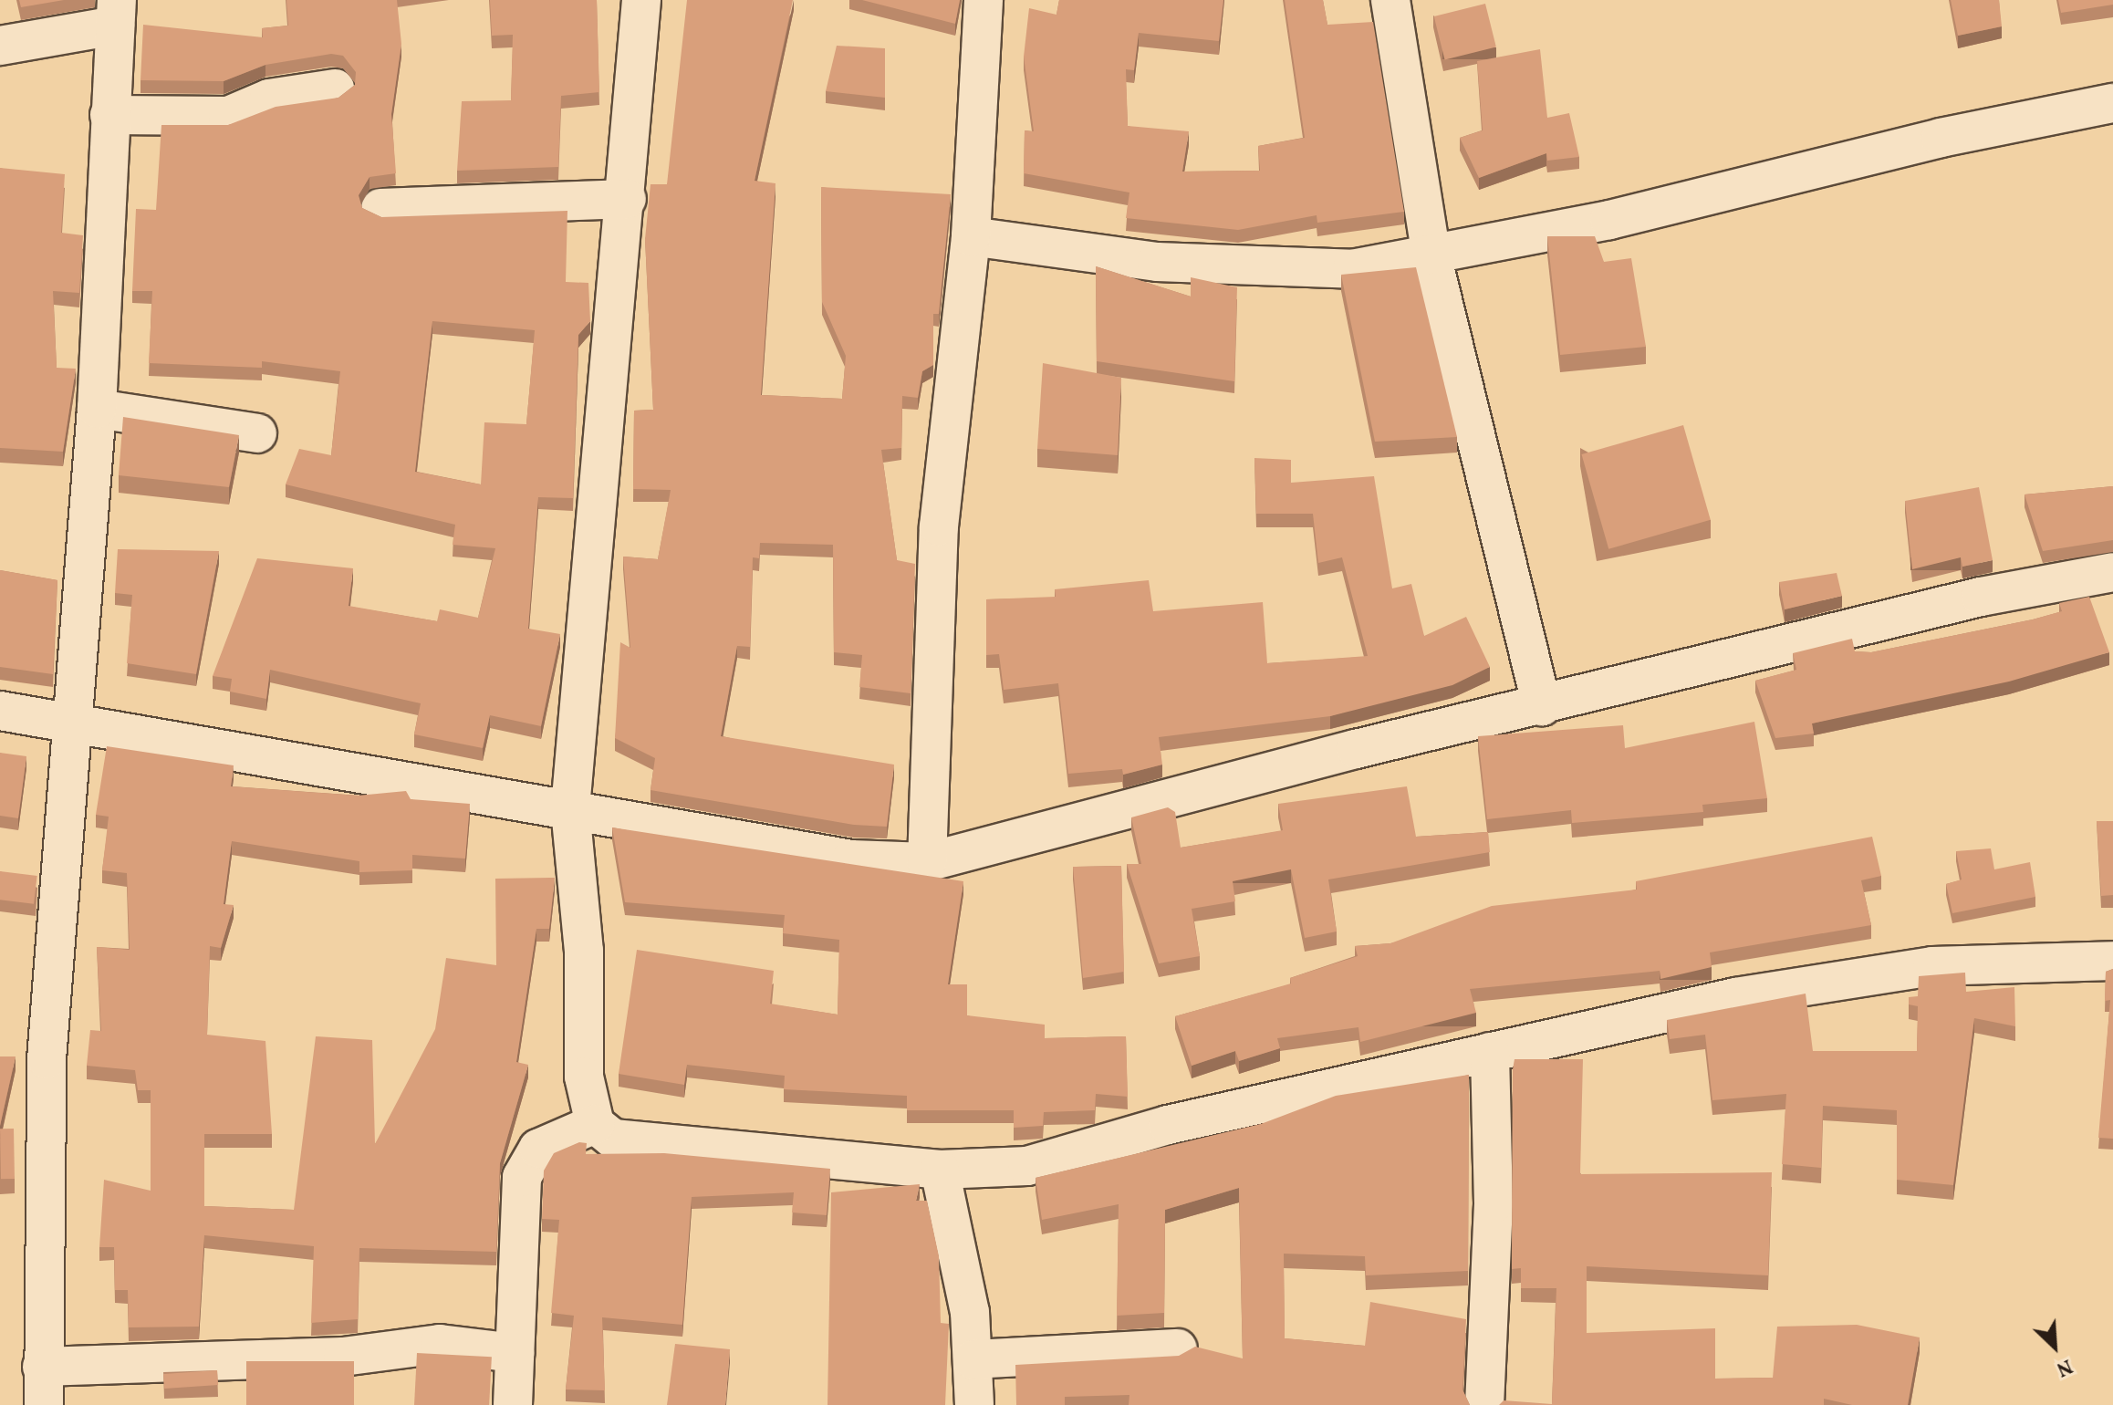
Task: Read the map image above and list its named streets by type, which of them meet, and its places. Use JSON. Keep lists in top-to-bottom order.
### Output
{
  "north": "bottom right"
}
